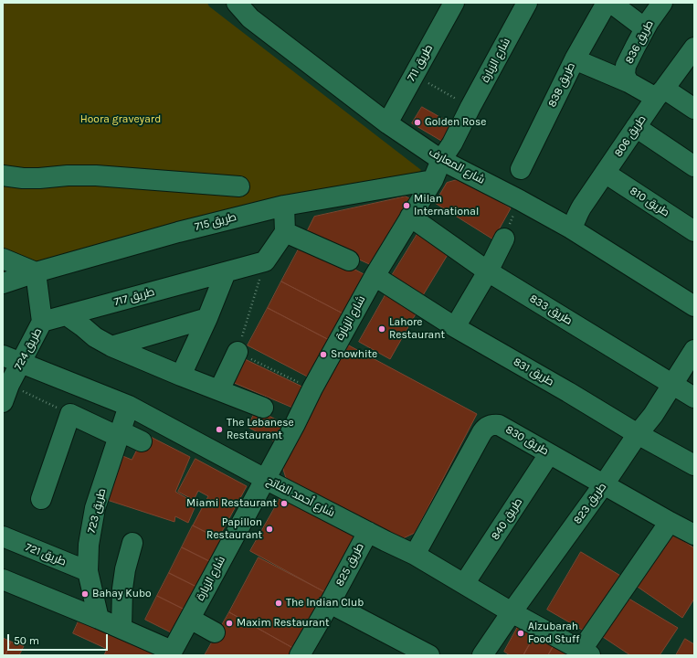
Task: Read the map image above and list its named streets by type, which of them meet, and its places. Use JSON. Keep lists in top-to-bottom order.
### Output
{
  "streets": {
    "street": [
      "طريق 836",
      "شارع الزبارة",
      "طريق 711",
      "طريق 838",
      "طريق 806",
      "شارع المعارف",
      "طريق 810",
      "طريق 715",
      "طريق 717",
      "طريق 833",
      "طريق 724",
      "طريق 831",
      "طريق 830",
      "شارع أحمد الفاتح",
      "طريق 823",
      "طريق 723",
      "طريق 840",
      "طريق 721",
      "طريق 825"
    ]
  },
  "crossings": [
    ["شارع الزبارة", "شارع المعارف"],
    ["شارع الزبارة", "طريق 715"],
    ["شارع الزبارة", "طريق 833"],
    ["شارع الزبارة", "طريق 831"],
    ["شارع الزبارة", "شارع أحمد الفاتح"],
    ["طريق 711", "شارع المعارف"],
    ["طريق 806", "شارع المعارف"],
    ["طريق 806", "طريق 810"],
    ["طريق 715", "طريق 724"],
    ["طريق 717", "طريق 724"],
    ["طريق 833", "طريق 823"],
    ["طريق 724", "شارع أحمد الفاتح"],
    ["طريق 831", "طريق 823"],
    ["طريق 830", "شارع أحمد الفاتح"],
    ["طريق 830", "طريق 823"],
    ["طريق 830", "طريق 840"],
    ["شارع أحمد الفاتح", "طريق 823"],
    ["شارع أحمد الفاتح", "طريق 723"],
    ["شارع أحمد الفاتح", "طريق 840"],
    ["شارع أحمد الفاتح", "طريق 825"],
    ["طريق 723", "طريق 721"]
  ],
  "parks": ["Hoora graveyard"],
  "places": [
    "Golden Rose",
    "Milan International",
    "Lahore Restaurant",
    "Snowhite",
    "The Lebanese Restaurant",
    "Miami Restaurant",
    "Papillon Restaurant",
    "Bahay Kubo",
    "The Indian Club",
    "Maxim Restaurant",
    "Alzubarah Food Stuff"
  ],
  "scale_bar": "50 m"
}
